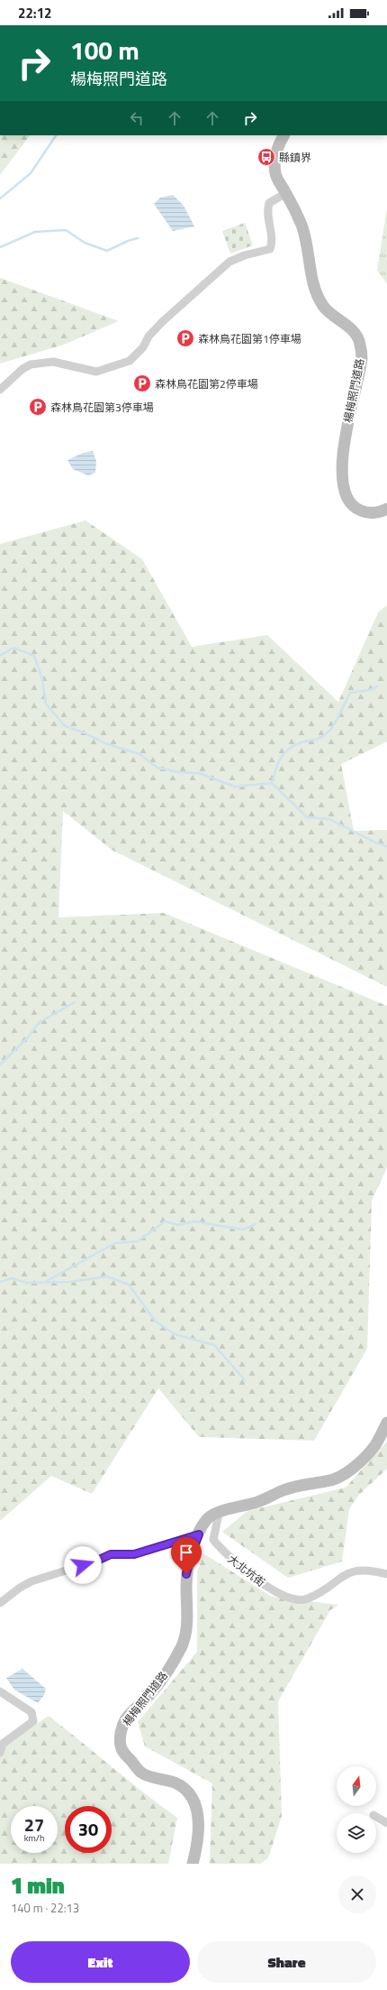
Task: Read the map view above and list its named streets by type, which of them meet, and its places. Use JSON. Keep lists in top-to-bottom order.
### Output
{
  "streets": {
    "street": ["楊梅照門道路", "大北坑街"]
  },
  "crossings": [
    ["楊梅照門道路", "大北坑街"]
  ],
  "places": {
    "bus stop": ["縣鎮界"],
    "parking": ["森林鳥花園第1停車場", "森林鳥花園第2停車場", "森林鳥花園第3停車場"]
  },
  "north": "top",
  "page": {
    "status": "22:12",
    "turn": ["100 m", "楊梅照門道路"],
    "speed": "27 km/h",
    "limit": "30",
    "heading": ["1 min", "140 m · 22:13"],
    "buttons": ["Exit", "Share"]
  }
}
